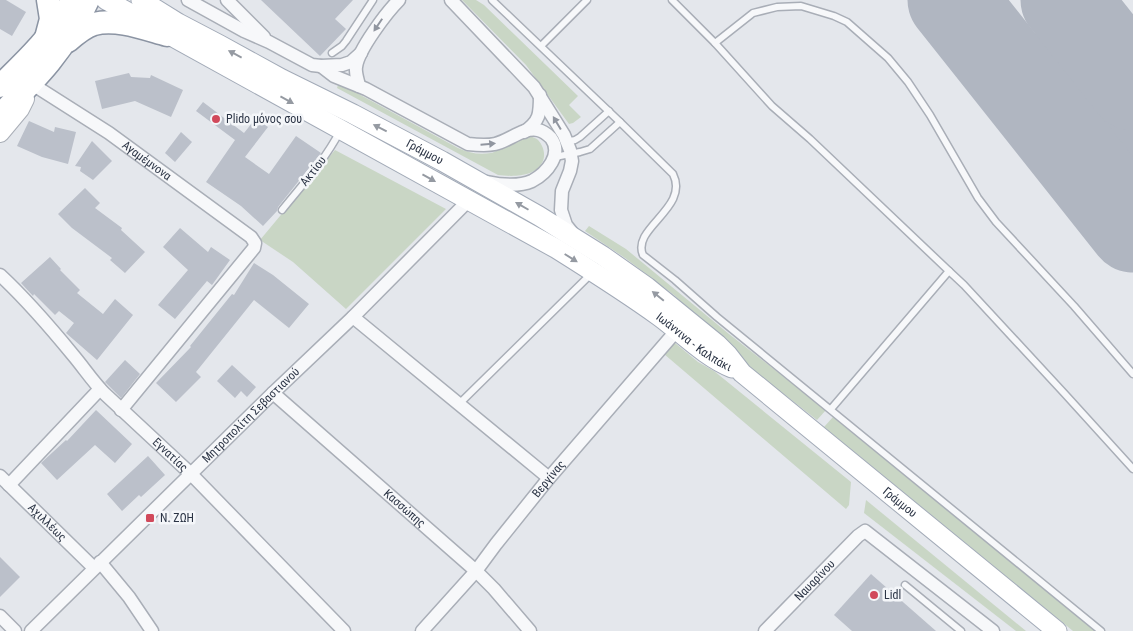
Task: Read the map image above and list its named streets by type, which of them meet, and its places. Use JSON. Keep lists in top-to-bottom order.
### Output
{
  "streets": {
    "main road": ["Γράμμου", "Ιωάννινα - Καλπάκι"],
    "street": [
      "Αγαμέμνονα",
      "Μητροπολίτη Σεβαστιανού",
      "Εγνατίας",
      "Βεργίνας",
      "Κασσώπης",
      "Αχιλλέως",
      "Ναυαρίνου"
    ],
    "lane": ["Ακτίου"]
  },
  "crossings": [
    ["Γράμμου", "Ακτίου"],
    ["Γράμμου", "Ιωάννινα - Καλπάκι"],
    ["Γράμμου", "Μητροπολίτη Σεβαστιανού"],
    ["Αγαμέμνονα", "Εγνατίας"],
    ["Ιωάννινα - Καλπάκι", "Βεργίνας"],
    ["Μητροπολίτη Σεβαστιανού", "Εγνατίας"],
    ["Μητροπολίτη Σεβαστιανού", "Κασσώπης"],
    ["Μητροπολίτη Σεβαστιανού", "Αχιλλέως"],
    ["Βεργίνας", "Κασσώπης"]
  ],
  "places": {
    "other": ["Plido μόνος σου", "Lidl"],
    "transit": ["Ν. ΖΩΗ"]
  }
}
